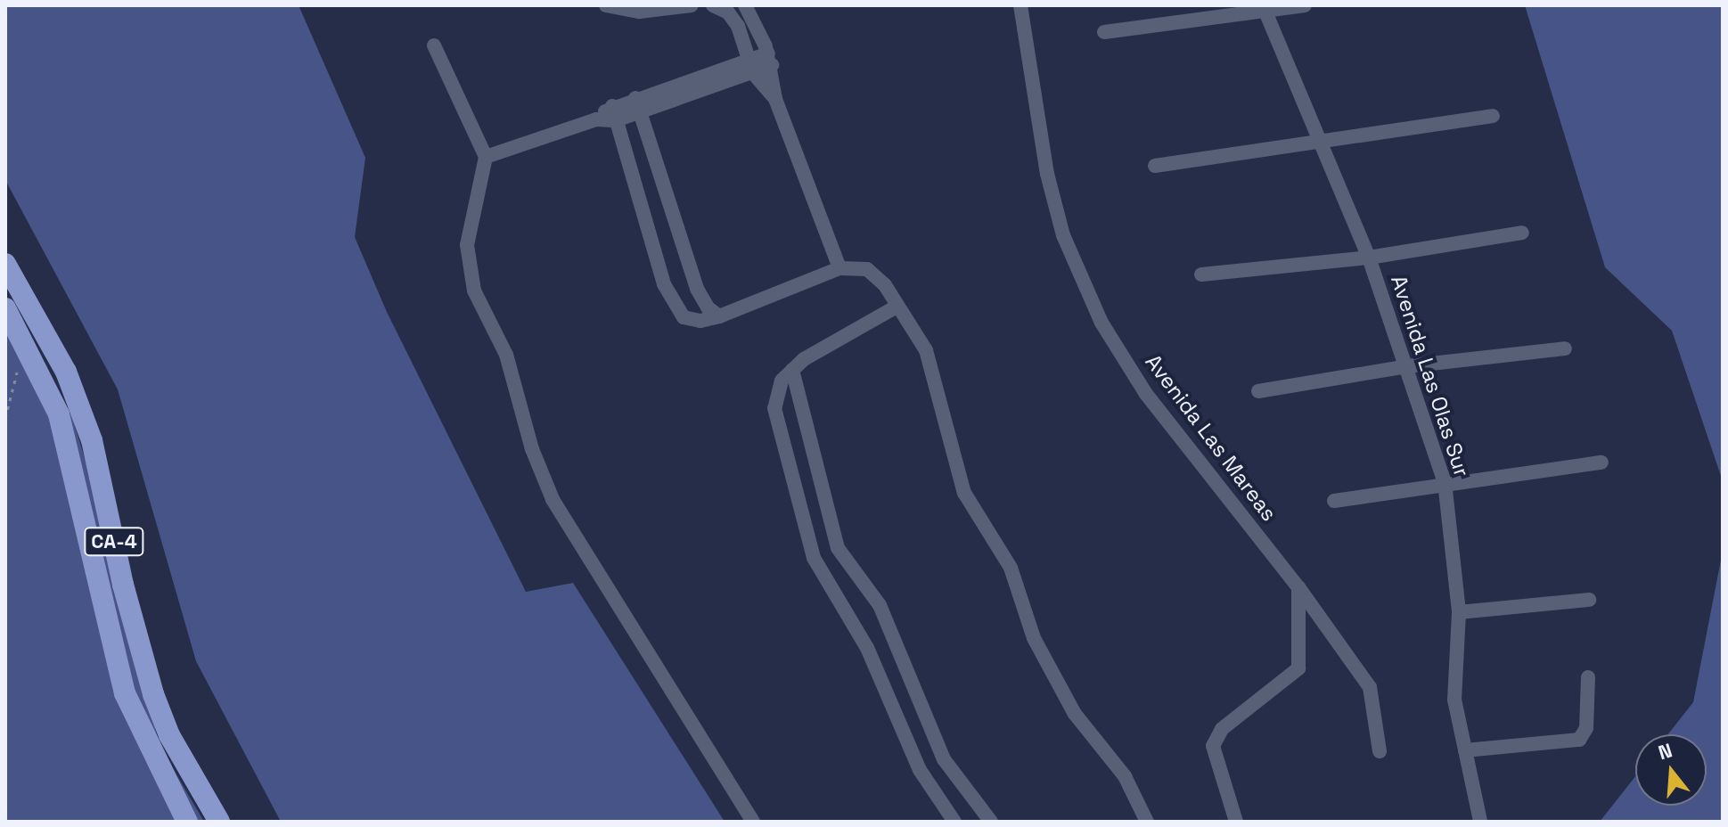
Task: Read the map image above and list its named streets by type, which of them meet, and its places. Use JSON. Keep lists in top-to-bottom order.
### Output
{
  "streets": {
    "highway": ["CA-4"],
    "street": ["Avenida Las Olas Sur", "Avenida Las Mareas"]
  },
  "north": "top"
}
